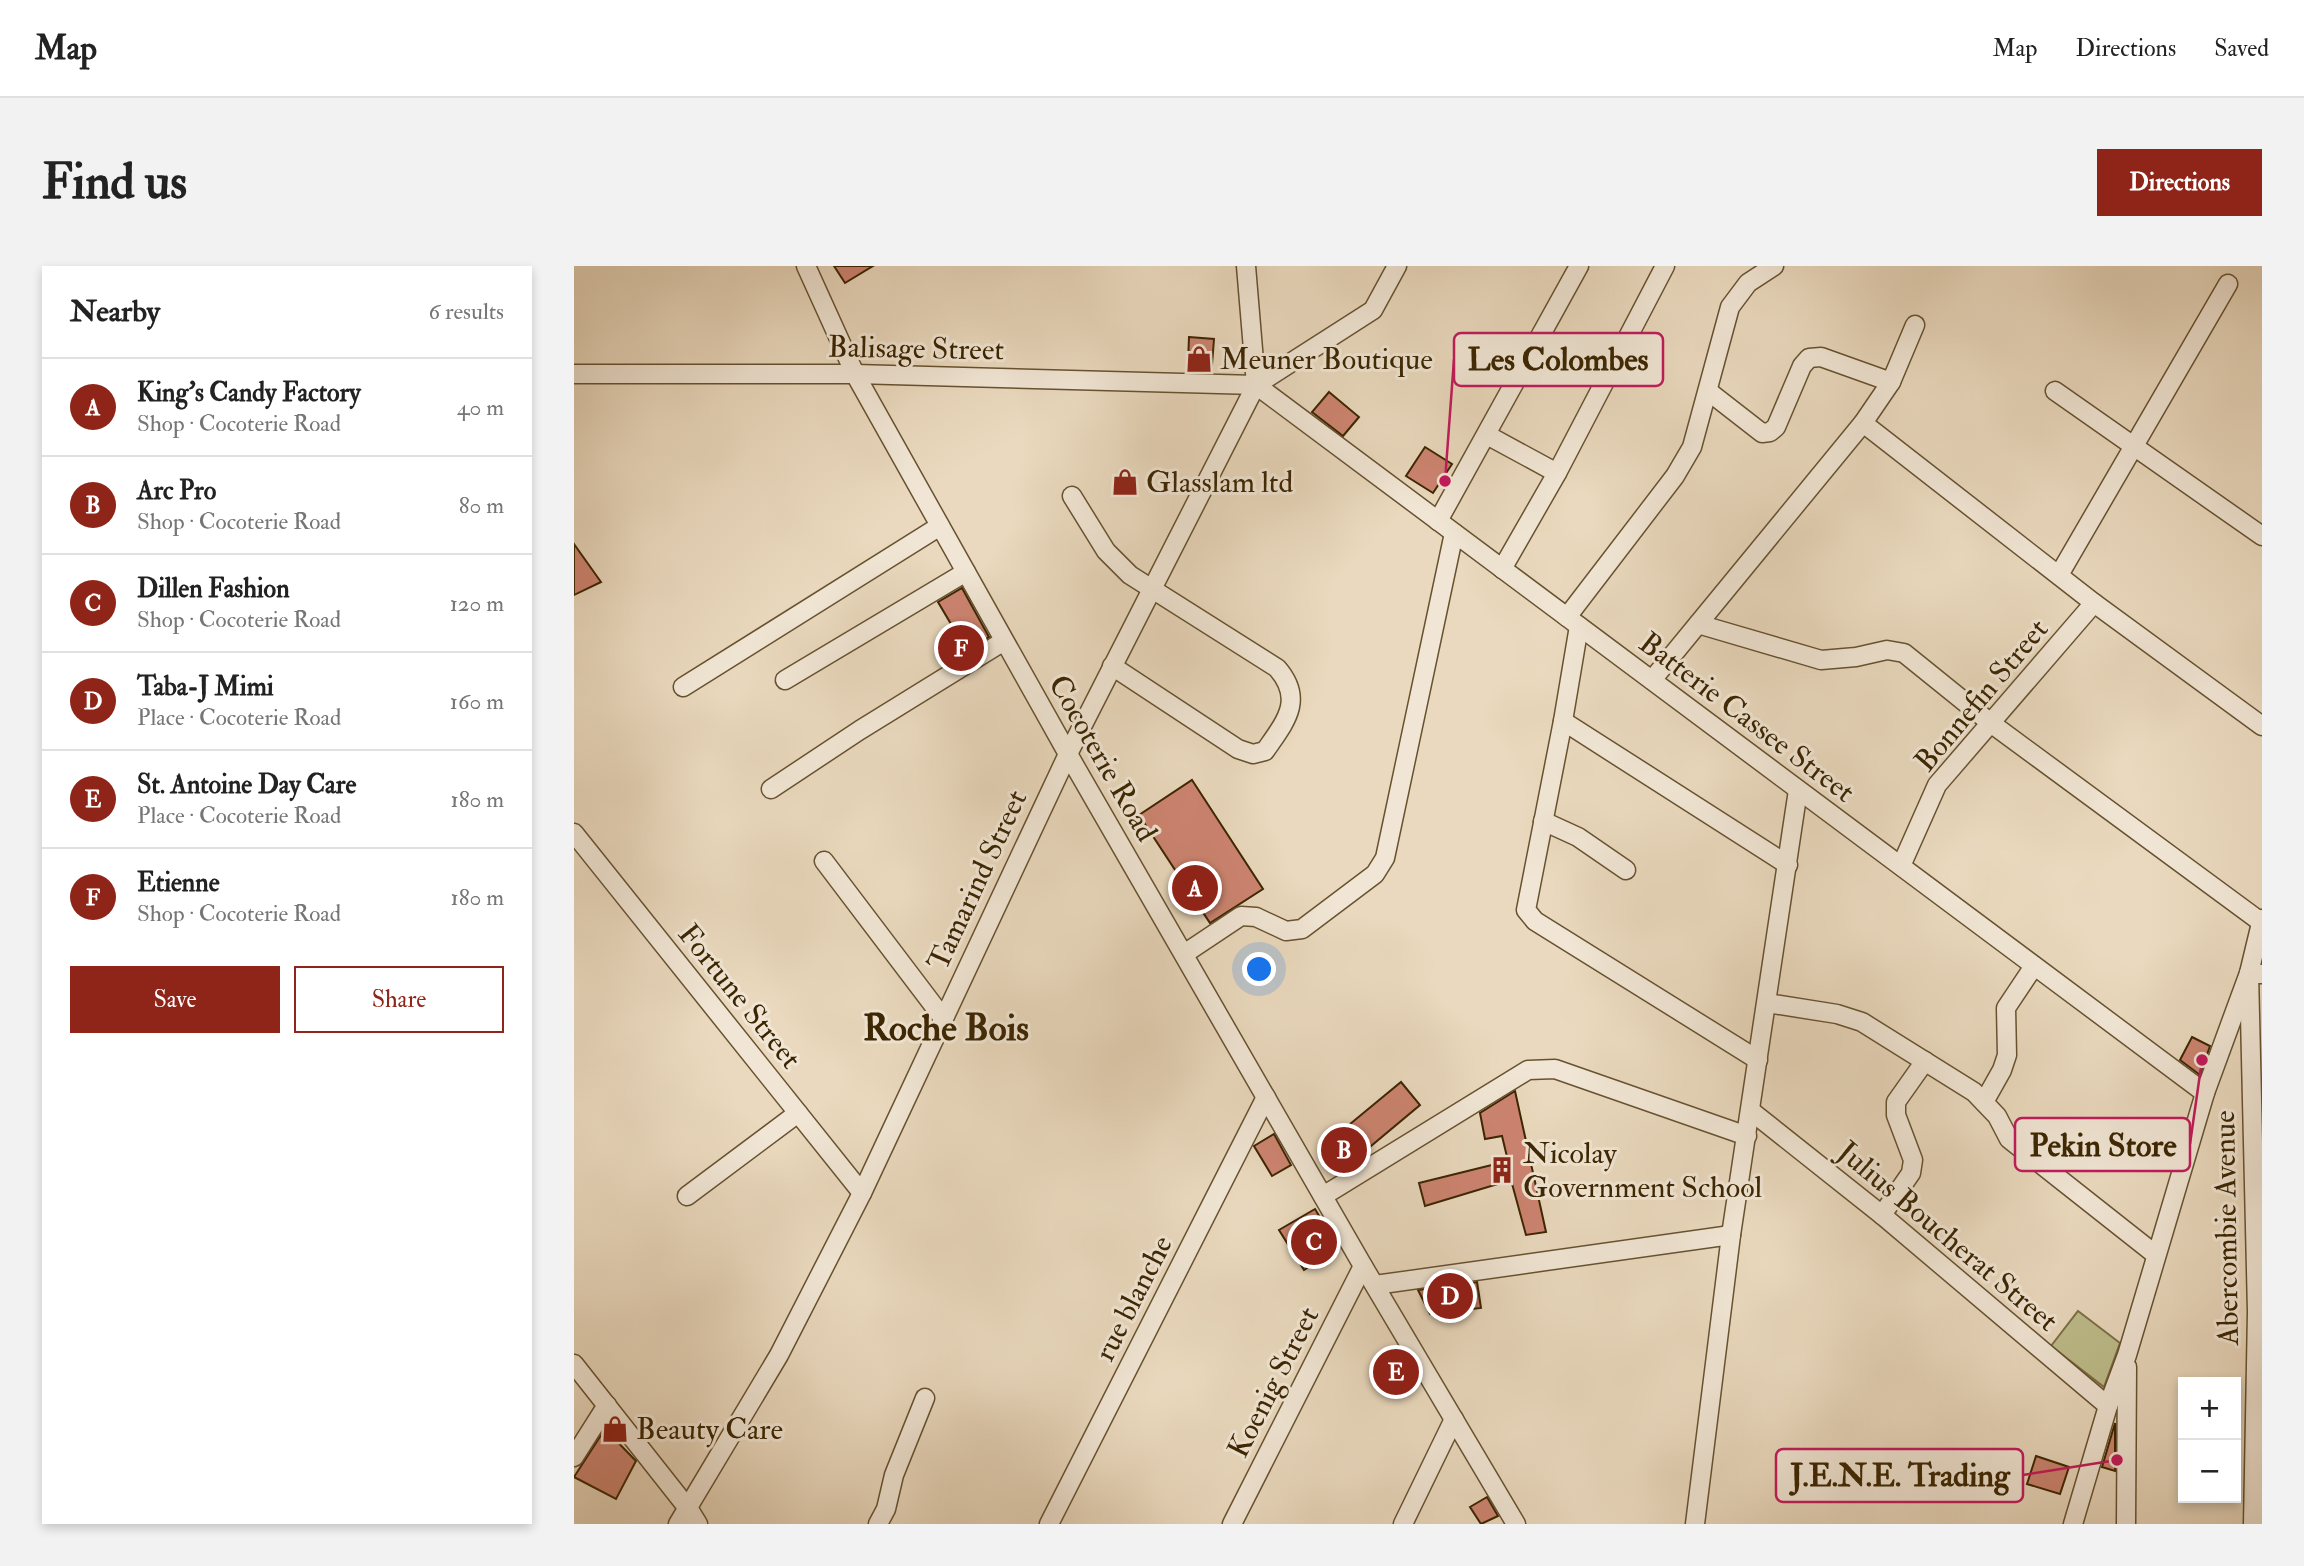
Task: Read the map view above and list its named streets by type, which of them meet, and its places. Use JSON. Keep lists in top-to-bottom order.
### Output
{
  "streets": {
    "street": [
      "Balisage Street",
      "Bonnefin Street",
      "Batterie Cassee Street",
      "Cocoterie Road",
      "Tamarind Street",
      "Fortune Street",
      "Abercombie Avenue",
      "Julius Boucherat Street",
      "rue blanche",
      "Koenig Street"
    ]
  },
  "crossings": [
    ["Balisage Street", "Batterie Cassee Street"],
    ["Balisage Street", "Cocoterie Road"],
    ["Balisage Street", "Tamarind Street"],
    ["Bonnefin Street", "Batterie Cassee Street"],
    ["Batterie Cassee Street", "Tamarind Street"],
    ["Cocoterie Road", "Tamarind Street"],
    ["Cocoterie Road", "rue blanche"],
    ["Cocoterie Road", "Koenig Street"],
    ["Tamarind Street", "Fortune Street"]
  ],
  "districts": ["Roche Bois"],
  "places": {
    "shop": ["Meuner Boutique", "Glasslam ltd", "Beauty Care"],
    "other": ["Les Colombes", "Pekin Store", "J.E.N.E. Trading"],
    "building": ["Nicolay Government School"]
  },
  "page": {
    "header": "Map",
    "nav": ["Map", "Directions", "Saved"],
    "buttons": [
      "Directions",
      ["Save", "Share"]
    ],
    "title": "Find us",
    "heading": ["Nearby", "6 results"],
    "list": [
      {
        "mark": "A",
        "name": "King's Candy Factory",
        "note": "Shop · Cocoterie Road",
        "value": "40 m"
      },
      {
        "mark": "B",
        "name": "Arc Pro",
        "note": "Shop · Cocoterie Road",
        "value": "80 m"
      },
      {
        "mark": "C",
        "name": "Dillen Fashion",
        "note": "Shop · Cocoterie Road",
        "value": "120 m"
      },
      {
        "mark": "D",
        "name": "Taba-J Mimi",
        "note": "Place · Cocoterie Road",
        "value": "160 m"
      },
      {
        "mark": "E",
        "name": "St. Antoine Day Care",
        "note": "Place · Cocoterie Road",
        "value": "180 m"
      },
      {
        "mark": "F",
        "name": "Etienne",
        "note": "Shop · Cocoterie Road",
        "value": "180 m"
      }
    ],
    "pins": [
      "F",
      "A",
      "B",
      "C",
      "D",
      "E"
    ],
    "map_buttons": ["+", "−"]
  }
}
